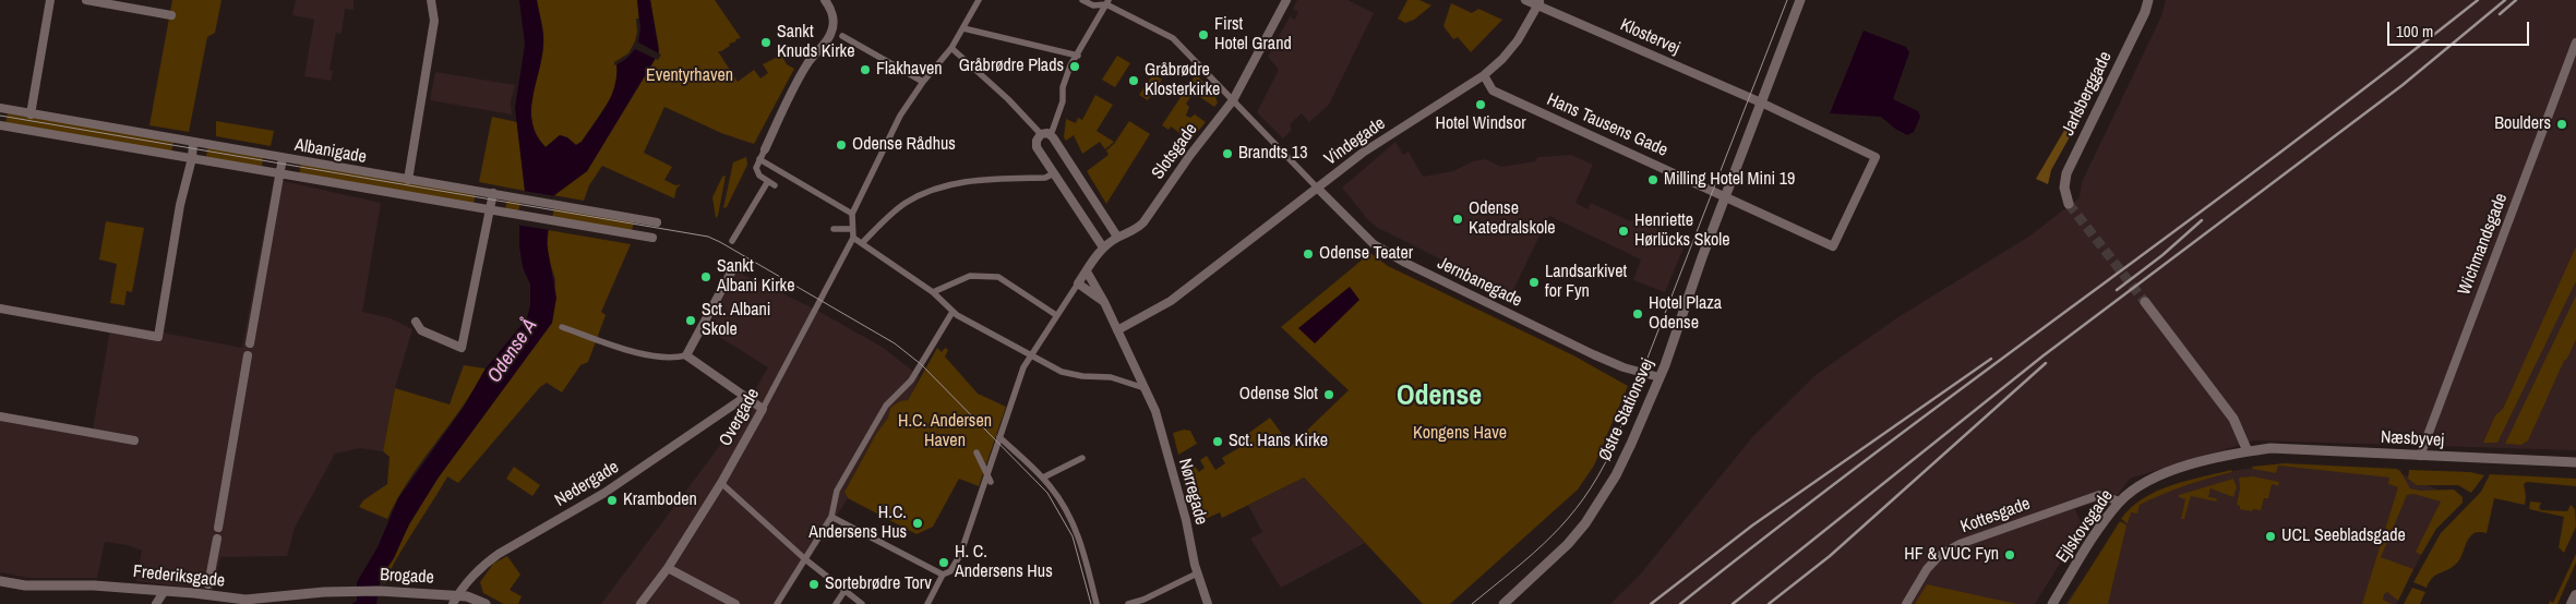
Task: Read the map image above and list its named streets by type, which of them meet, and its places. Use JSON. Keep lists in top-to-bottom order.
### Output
{
  "streets": {
    "street": [
      "Klostervej",
      "Jarlsberggade",
      "Hans Tausens Gade",
      "Vindegade",
      "Albanigade",
      "Slotsgade",
      "Wichmandsgade",
      "Jernbanegade",
      "Østre Stationsvej",
      "Overgade",
      "Næsbyvej",
      "Nedergade",
      "Nørregade",
      "Kottesgade",
      "Ejlskovsgade",
      "Frederiksgade",
      "Brogade"
    ]
  },
  "crossings": [
    ["Klostervej", "Vindegade"],
    ["Klostervej", "Østre Stationsvej"],
    ["Hans Tausens Gade", "Vindegade"],
    ["Hans Tausens Gade", "Østre Stationsvej"],
    ["Vindegade", "Jernbanegade"],
    ["Vindegade", "Nørregade"],
    ["Slotsgade", "Jernbanegade"],
    ["Slotsgade", "Nørregade"],
    ["Wichmandsgade", "Næsbyvej"],
    ["Jernbanegade", "Østre Stationsvej"],
    ["Næsbyvej", "Ejlskovsgade"],
    ["Nedergade", "Brogade"],
    ["Kottesgade", "Ejlskovsgade"],
    ["Frederiksgade", "Brogade"]
  ],
  "districts": ["Odense"],
  "water": ["Odense Å"],
  "parks": ["Eventyrhaven", "H.C. Andersen Haven", "Kongens Have"],
  "places": [
    "First Hotel Grand",
    "Sankt Knuds Kirke",
    "Gråbrødre Plads",
    "Flakhaven",
    "Gråbrødre Klosterkirke",
    "Hotel Windsor",
    "Boulders",
    "Odense Rådhus",
    "Brandts 13",
    "Milling Hotel Mini 19",
    "Odense Katedralskole",
    "Henriette Hørlücks Skole",
    "Odense Teater",
    "Sankt Albani Kirke",
    "Landsarkivet for Fyn",
    "Hotel Plaza Odense",
    "Sct. Albani Skole",
    "Odense Slot",
    "Sct. Hans Kirke",
    "Kramboden",
    "H.C. Andersens Hus",
    "UCL Seebladsgade",
    "HF & VUC Fyn",
    "H. C. Andersens Hus",
    "Sortebrødre Torv"
  ],
  "scale_bar": "100 m"
}
